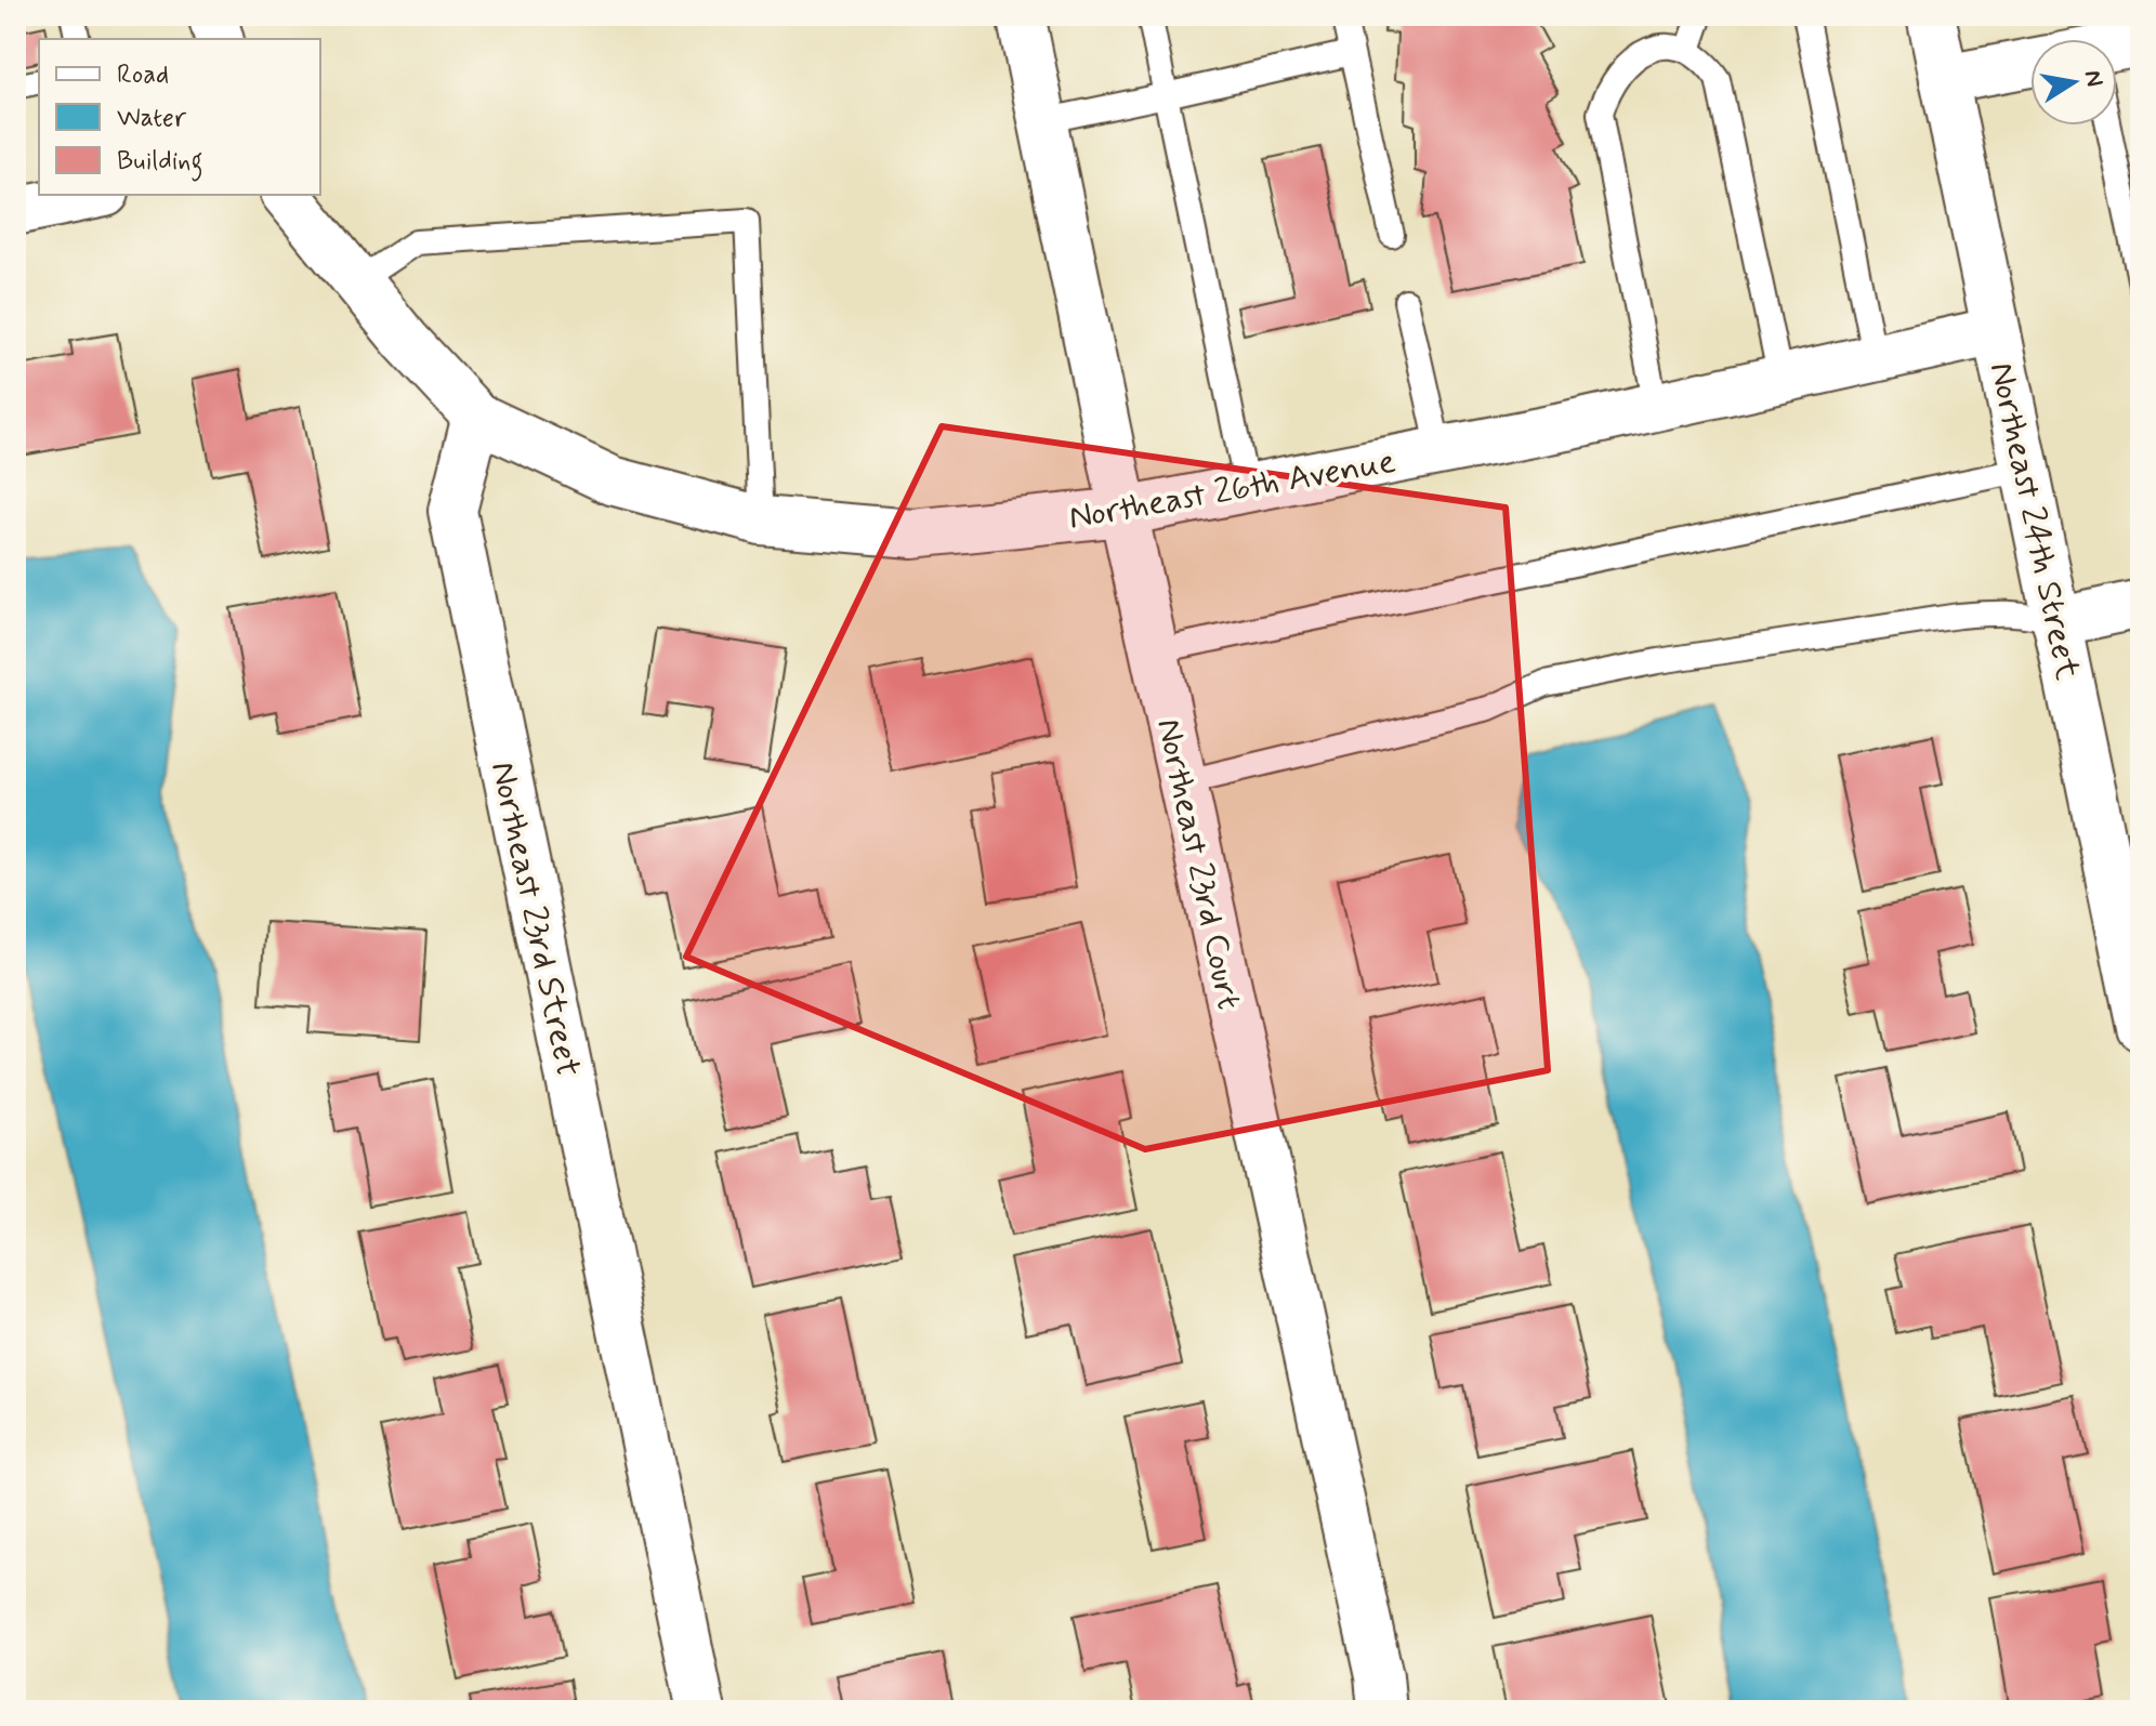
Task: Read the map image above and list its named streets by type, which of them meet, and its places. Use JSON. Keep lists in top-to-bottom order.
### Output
{
  "streets": {
    "street": [
      "Northeast 26th Avenue",
      "Northeast 24th Street",
      "Northeast 23rd Court",
      "Northeast 23rd Street"
    ]
  },
  "crossings": [
    ["Northeast 26th Avenue", "Northeast 24th Street"],
    ["Northeast 26th Avenue", "Northeast 23rd Court"],
    ["Northeast 26th Avenue", "Northeast 23rd Street"]
  ],
  "legend": ["Road", "Water", "Building"],
  "north": "right"
}
